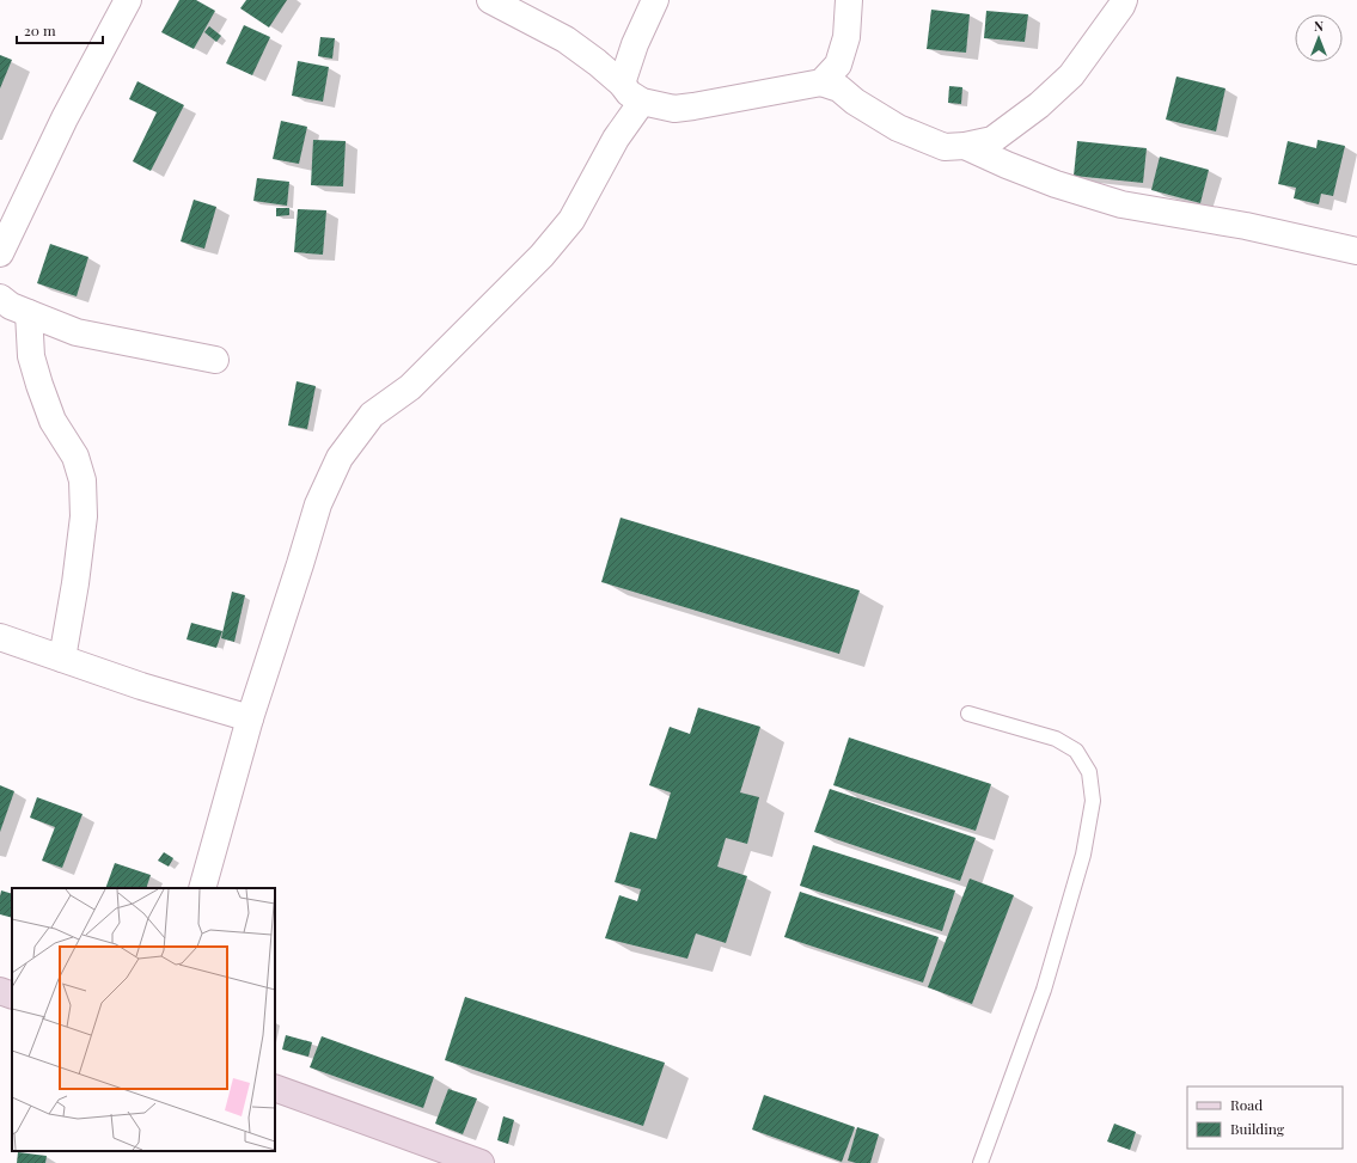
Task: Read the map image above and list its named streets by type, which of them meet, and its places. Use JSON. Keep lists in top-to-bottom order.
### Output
{
  "legend": ["Road", "Building"],
  "scale_bar": "20 m",
  "north": "top"
}
